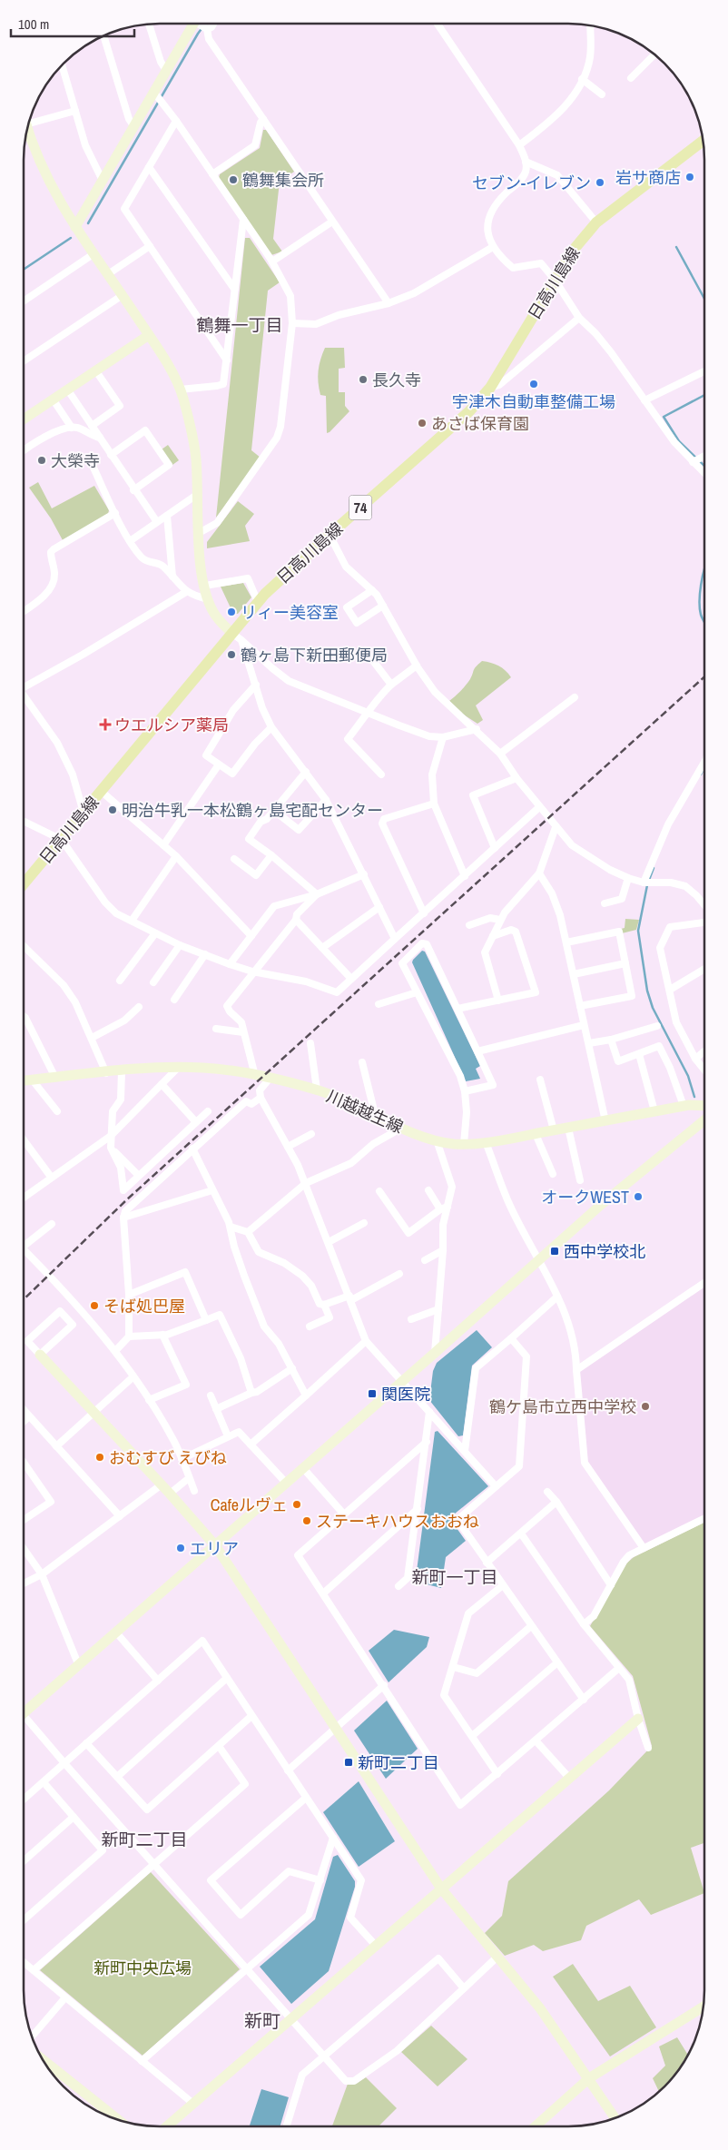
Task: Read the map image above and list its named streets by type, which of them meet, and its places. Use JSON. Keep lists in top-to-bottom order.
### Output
{
  "streets": {
    "main road": ["日高川島線", "74"],
    "street": ["川越越生線"]
  },
  "districts": [
    "鶴舞一丁目",
    "新町一丁目",
    "新町二丁目",
    "新町"
  ],
  "parks": ["新町中央広場"],
  "places": {
    "other": [
      "岩サ商店",
      "鶴舞集会所",
      "セブン-イレブン",
      "長久寺",
      "宇津木自動車整備工場",
      "あさば保育園",
      "大榮寺",
      "リィー美容室",
      "鶴ヶ島下新田郵便局",
      "明治牛乳一本松鶴ヶ島宅配センター",
      "オークWEST",
      "そば処巴屋",
      "鶴ケ島市立西中学校",
      "おむすび えびね",
      "Cafeルヴェ",
      "ステーキハウスおおね",
      "エリア"
    ],
    "health": ["ウエルシア薬局"],
    "transit": ["西中学校北", "関医院", "新町二丁目"]
  },
  "scale_bar": "100 m"
}
